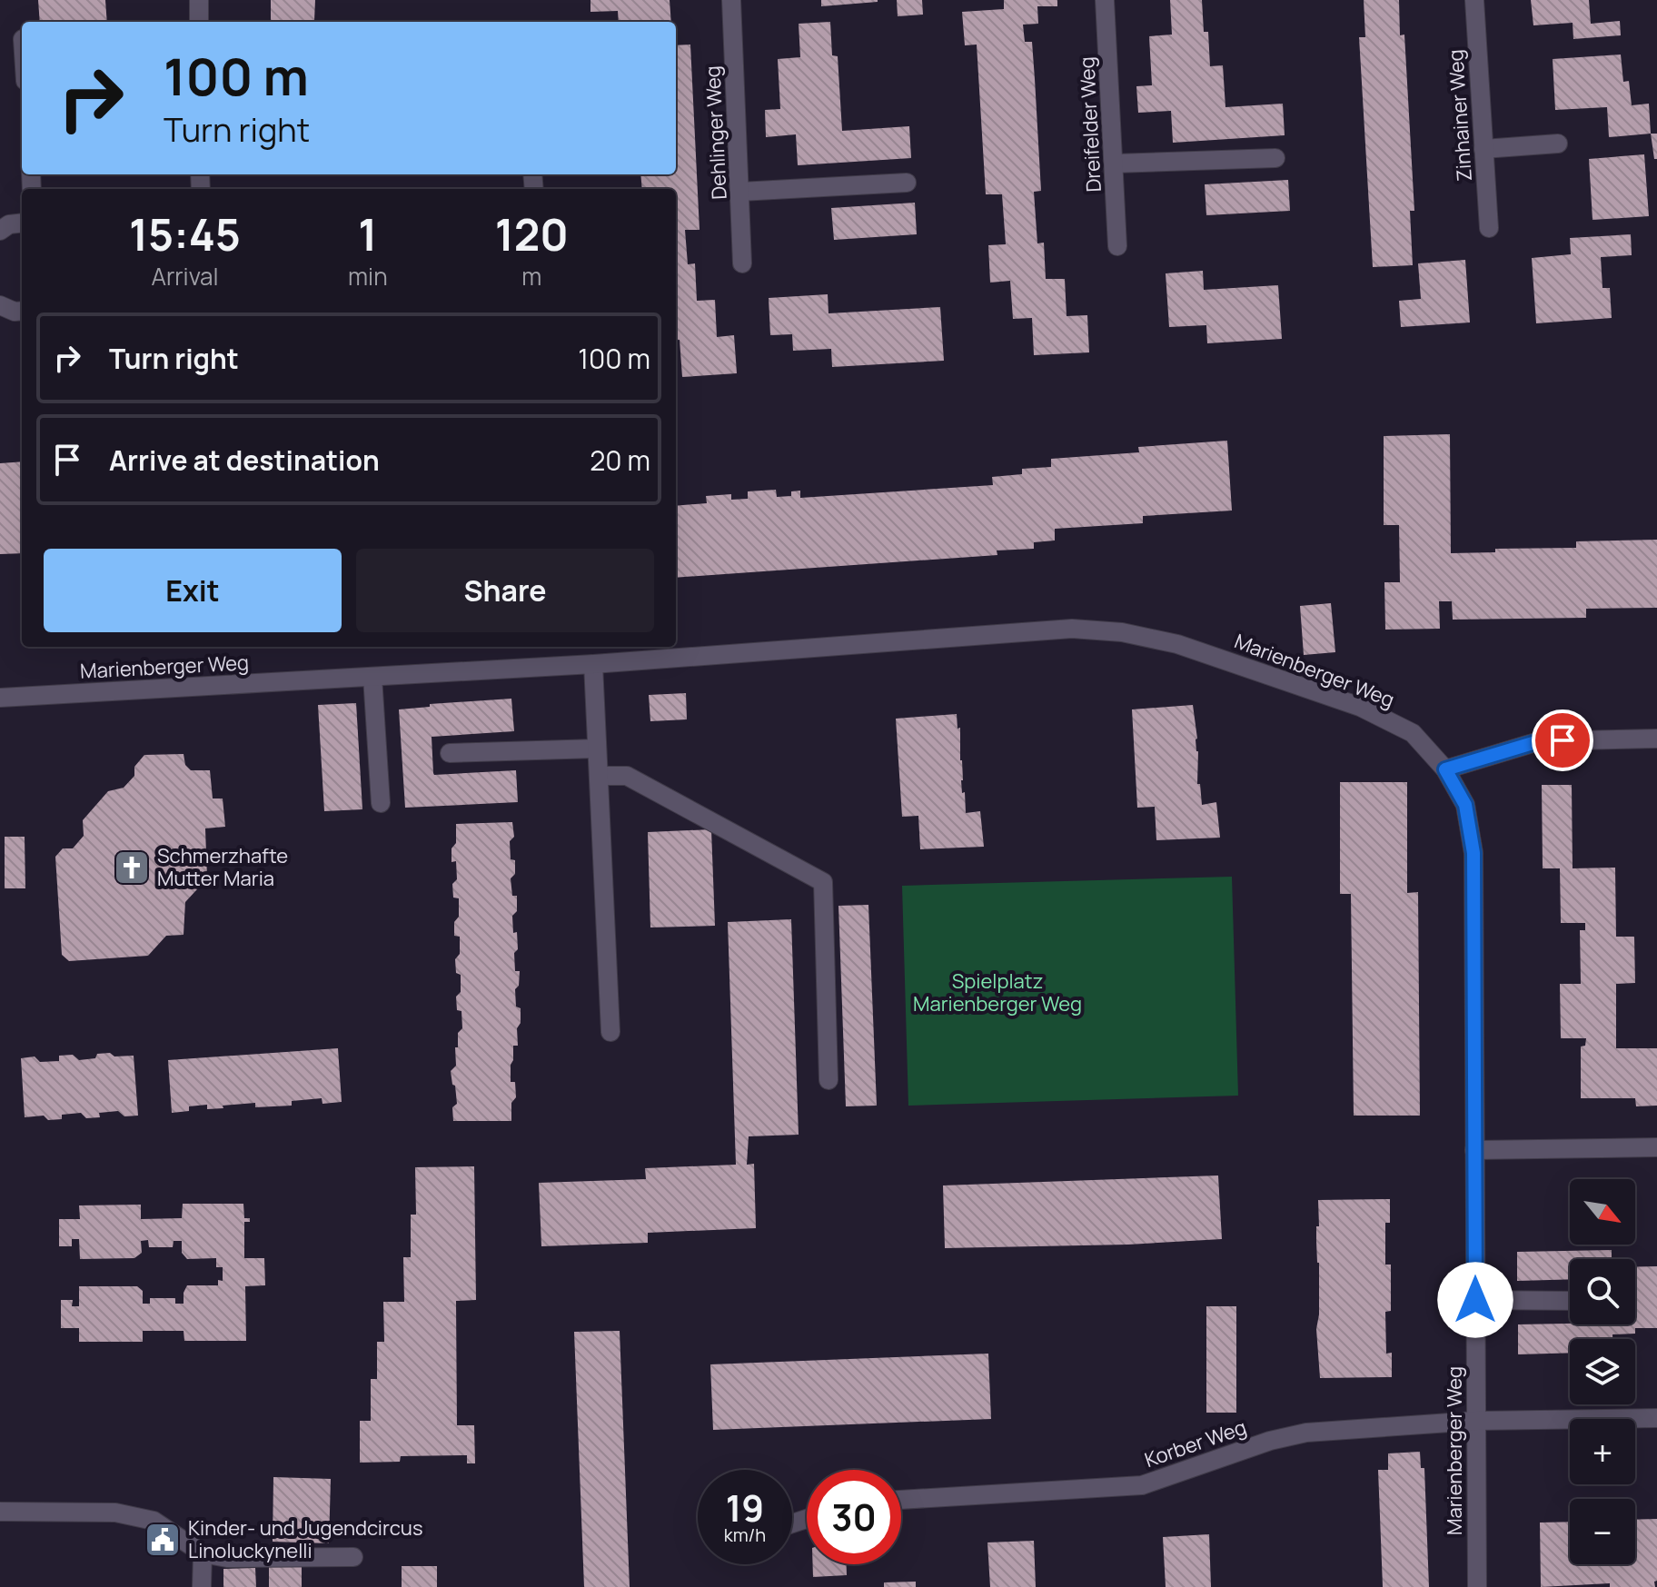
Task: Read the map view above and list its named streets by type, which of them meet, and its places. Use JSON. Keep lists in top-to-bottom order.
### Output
{
  "streets": {
    "street": [
      "Zinhainer Weg",
      "Dreifelder Weg",
      "Dehlinger Weg",
      "Marienberger Weg",
      "Korber Weg"
    ]
  },
  "crossings": [
    ["Marienberger Weg", "Korber Weg"]
  ],
  "parks": ["Spielplatz Marienberger Weg"],
  "places": {
    "church": ["Schmerzhafte Mutter Maria"],
    "public building": ["Kinder- und Jugendcircus Linoluckynelli"]
  },
  "north": "bottom right",
  "page": {
    "turn": ["100 m", "Turn right"],
    "eta": [
      "15:45",
      "Arrival",
      "1",
      "min",
      "120",
      "m"
    ],
    "list": [
      {
        "name": "Turn right",
        "value": "100 m"
      },
      {
        "name": "Arrive at destination",
        "value": "20 m"
      }
    ],
    "buttons": ["Exit", "Share"],
    "map_buttons": ["+", "−"],
    "speed": "19 km/h",
    "limit": "30"
  }
}
